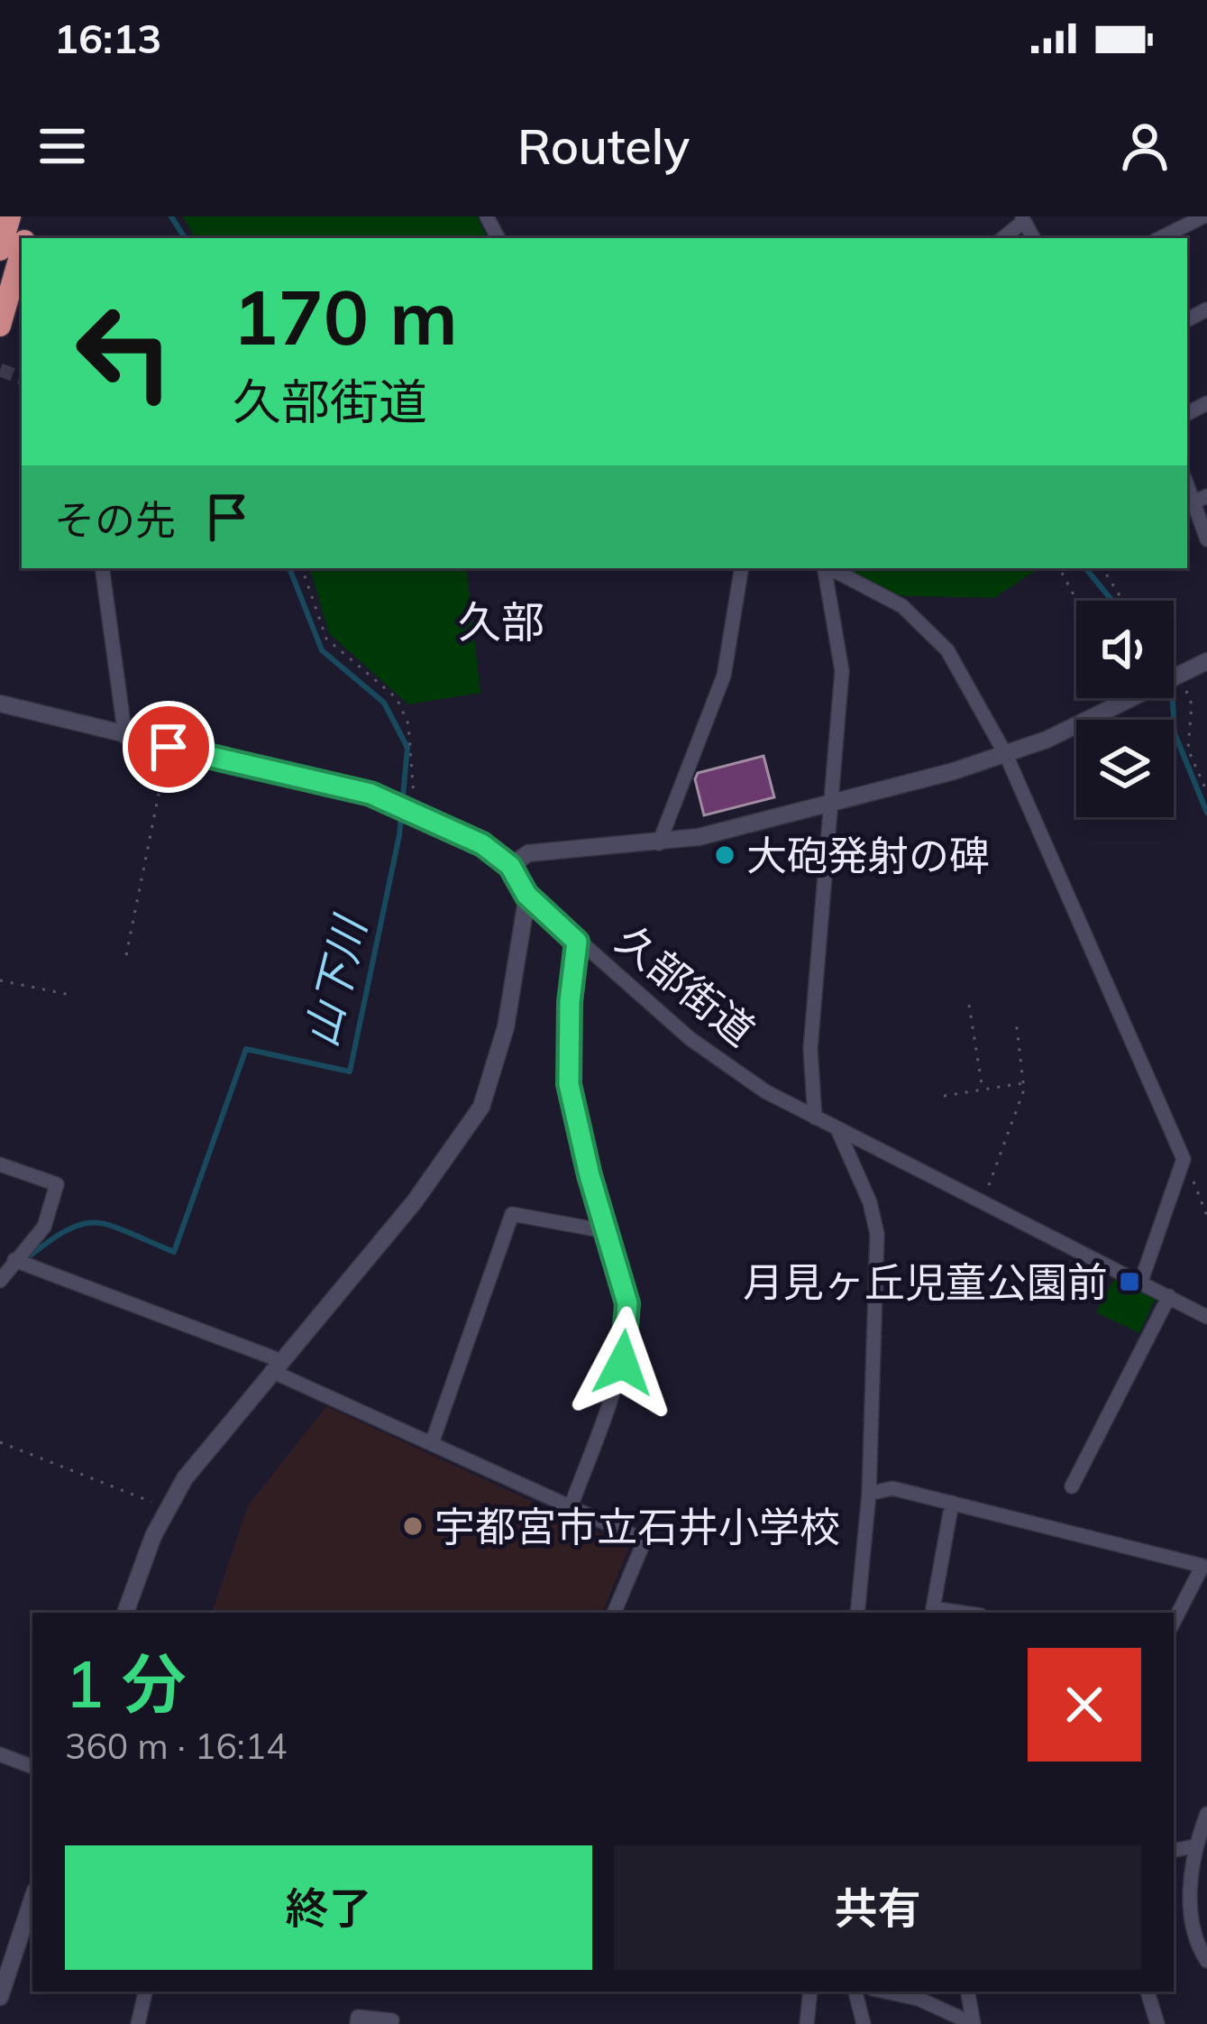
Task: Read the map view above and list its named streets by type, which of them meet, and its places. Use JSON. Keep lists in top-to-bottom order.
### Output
{
  "streets": {
    "street": ["久部街道"]
  },
  "districts": ["久部"],
  "water": ["山下川"],
  "places": {
    "other": ["大砲発射の碑", "宇都宮市立石井小学校"],
    "transit": ["月見ヶ丘児童公園前"]
  },
  "page": {
    "status": "16:13",
    "header": "Routely",
    "turn": ["170 m", "久部街道"],
    "then": "その先",
    "heading": ["1 分", "360 m · 16:14"],
    "buttons": ["終了", "共有"]
  }
}
